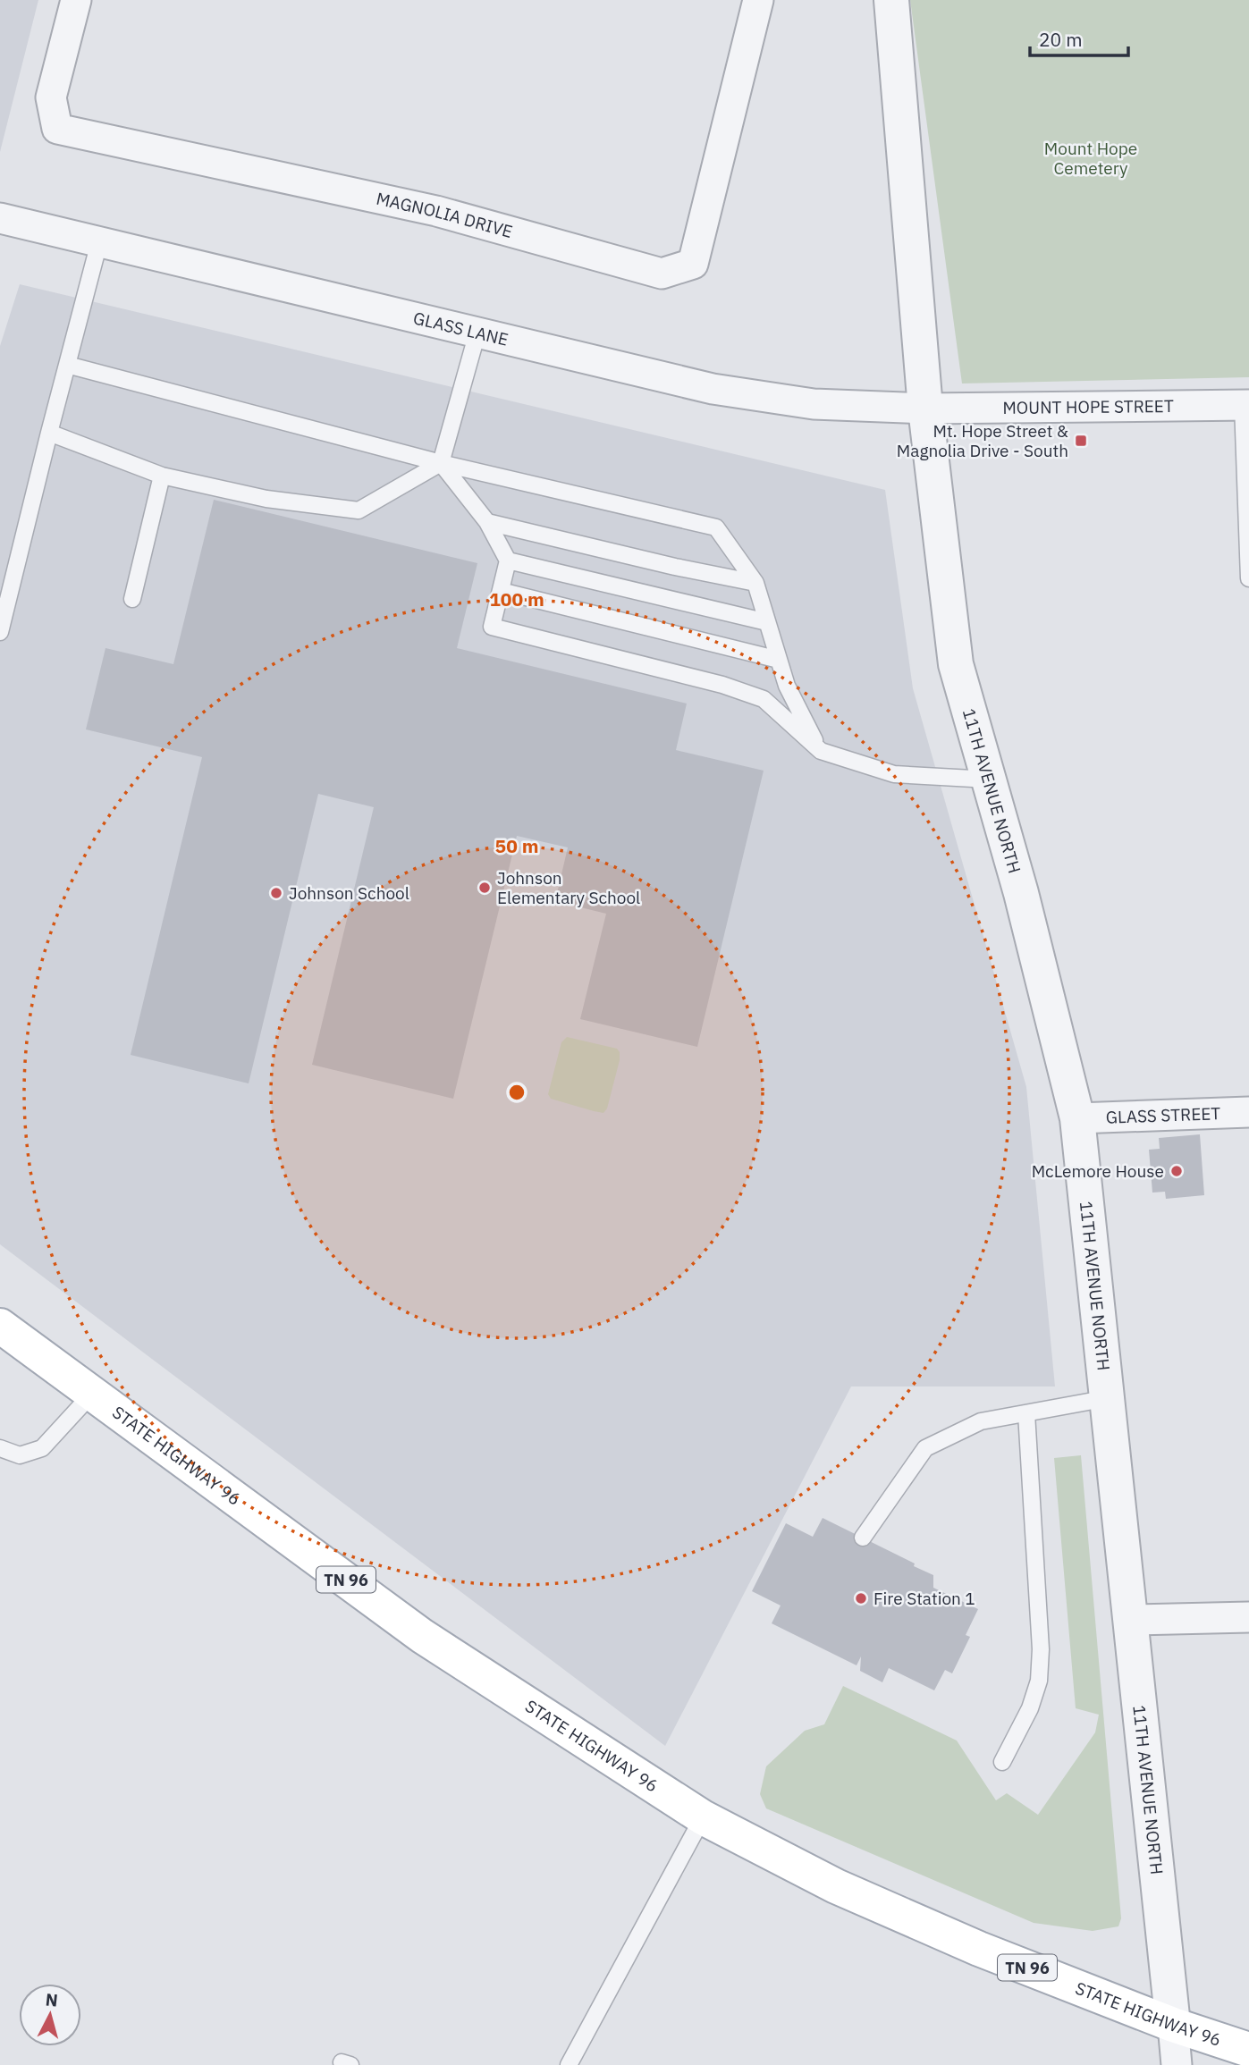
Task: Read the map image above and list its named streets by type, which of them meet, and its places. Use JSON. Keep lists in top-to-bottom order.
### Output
{
  "streets": {
    "main road": ["STATE HIGHWAY 96", "TN 96"],
    "street": [
      "MAGNOLIA DRIVE",
      "GLASS LANE",
      "MOUNT HOPE STREET",
      "11TH AVENUE NORTH",
      "GLASS STREET"
    ]
  },
  "crossings": [
    ["GLASS LANE", "MOUNT HOPE STREET"],
    ["GLASS LANE", "11TH AVENUE NORTH"],
    ["MOUNT HOPE STREET", "11TH AVENUE NORTH"],
    ["11TH AVENUE NORTH", "GLASS STREET"],
    ["11TH AVENUE NORTH", "STATE HIGHWAY 96"]
  ],
  "parks": ["Mount Hope Cemetery"],
  "places": {
    "transit": ["Mt. Hope Street & Magnolia Drive - South"],
    "other": [
      "Johnson Elementary School",
      "Johnson School",
      "McLemore House",
      "Fire Station 1"
    ]
  },
  "scale_bar": "20 m",
  "north": "top",
  "rings": ["100 m", "50 m"]
}
